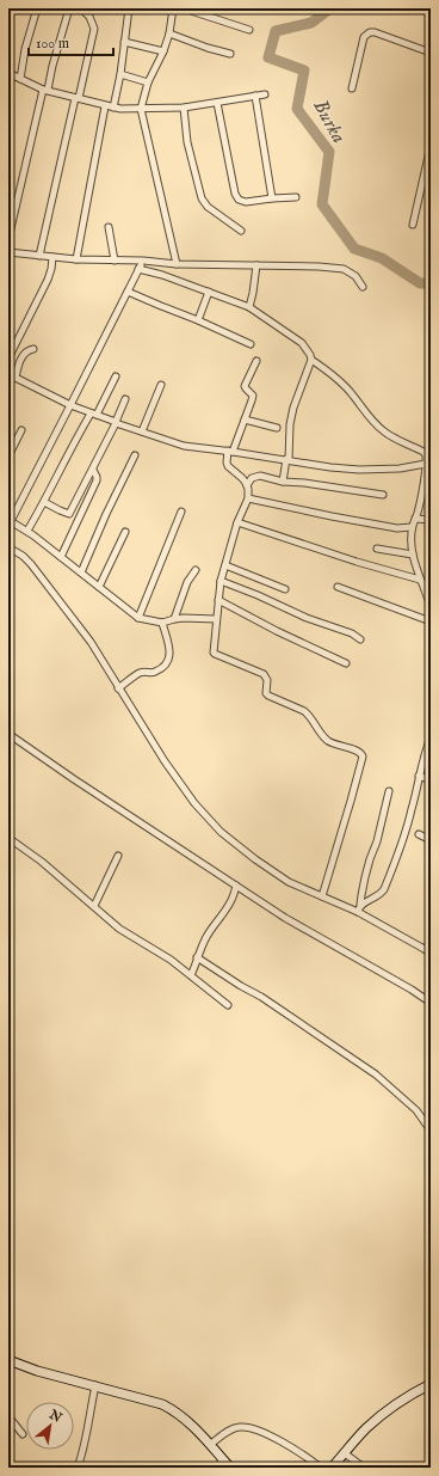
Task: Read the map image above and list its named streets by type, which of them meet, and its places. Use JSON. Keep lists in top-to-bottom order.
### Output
{
  "water": ["Burka"],
  "scale_bar": "100 m",
  "north": "top right"
}
